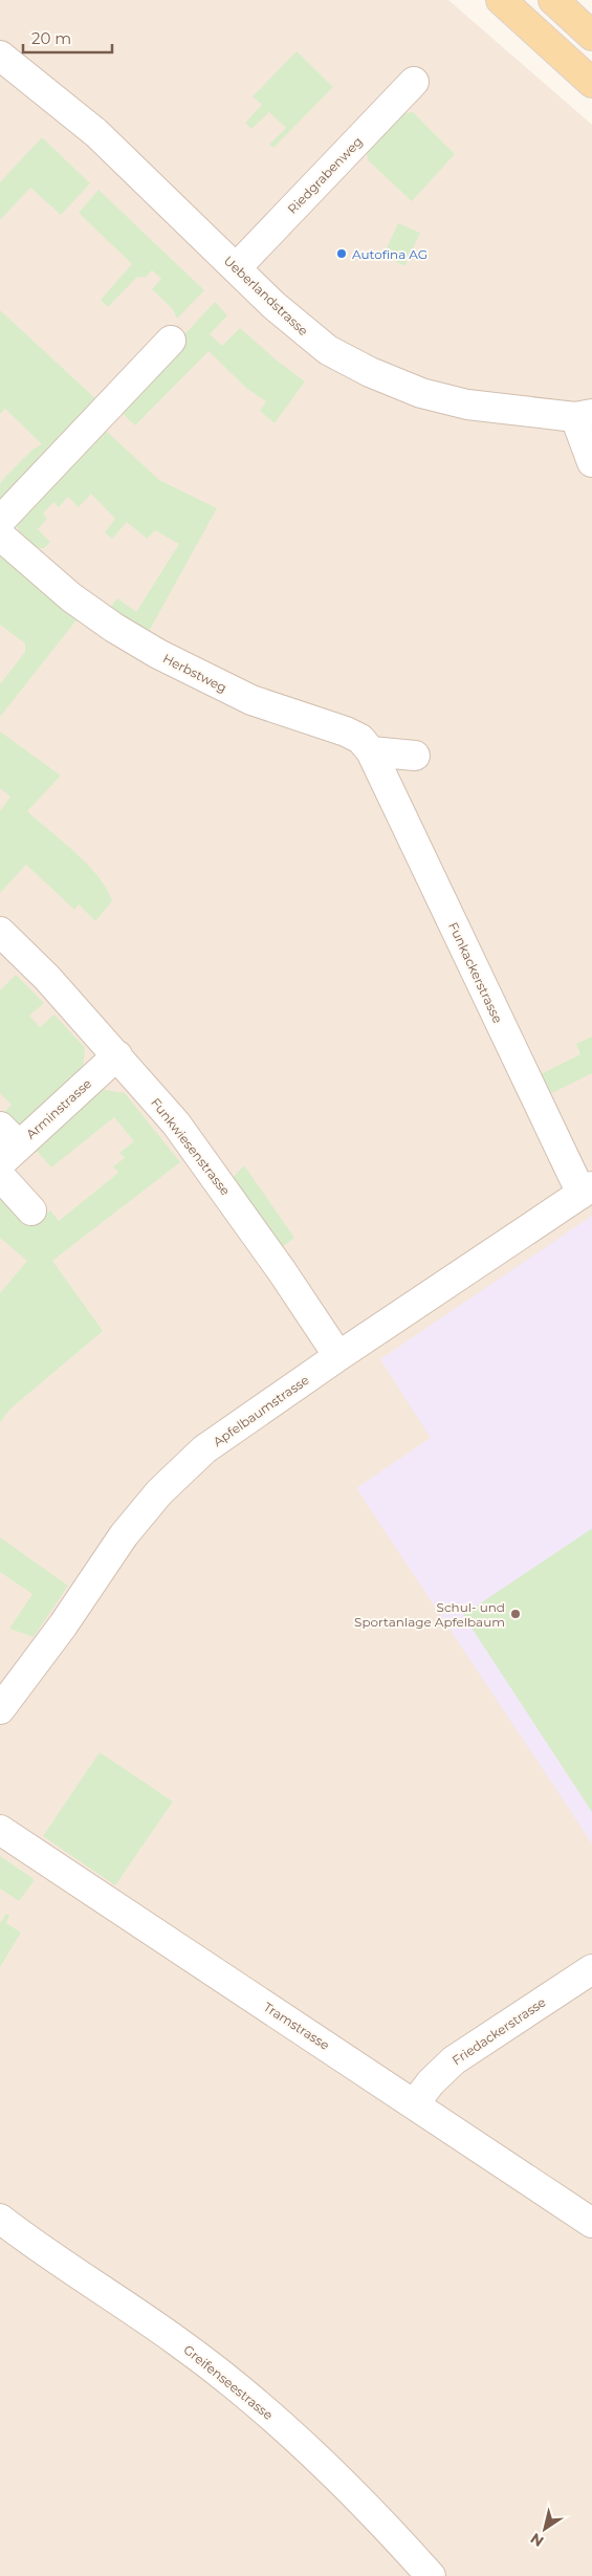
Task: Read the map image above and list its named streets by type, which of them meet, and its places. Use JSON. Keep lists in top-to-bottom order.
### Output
{
  "streets": {
    "street": [
      "Riedgrabenweg",
      "Ueberlandstrasse",
      "Herbstweg",
      "Funkackerstrasse",
      "Arminstrasse",
      "Funkwiesenstrasse",
      "Apfelbaumstrasse",
      "Tramstrasse",
      "Friedackerstrasse",
      "Greifenseestrasse"
    ]
  },
  "crossings": [
    ["Riedgrabenweg", "Ueberlandstrasse"],
    ["Herbstweg", "Funkackerstrasse"],
    ["Funkackerstrasse", "Apfelbaumstrasse"],
    ["Arminstrasse", "Funkwiesenstrasse"],
    ["Funkwiesenstrasse", "Apfelbaumstrasse"],
    ["Tramstrasse", "Friedackerstrasse"]
  ],
  "places": ["Autofina AG", "Schul- und Sportanlage Apfelbaum"],
  "scale_bar": "20 m",
  "north": "bottom left"
}
